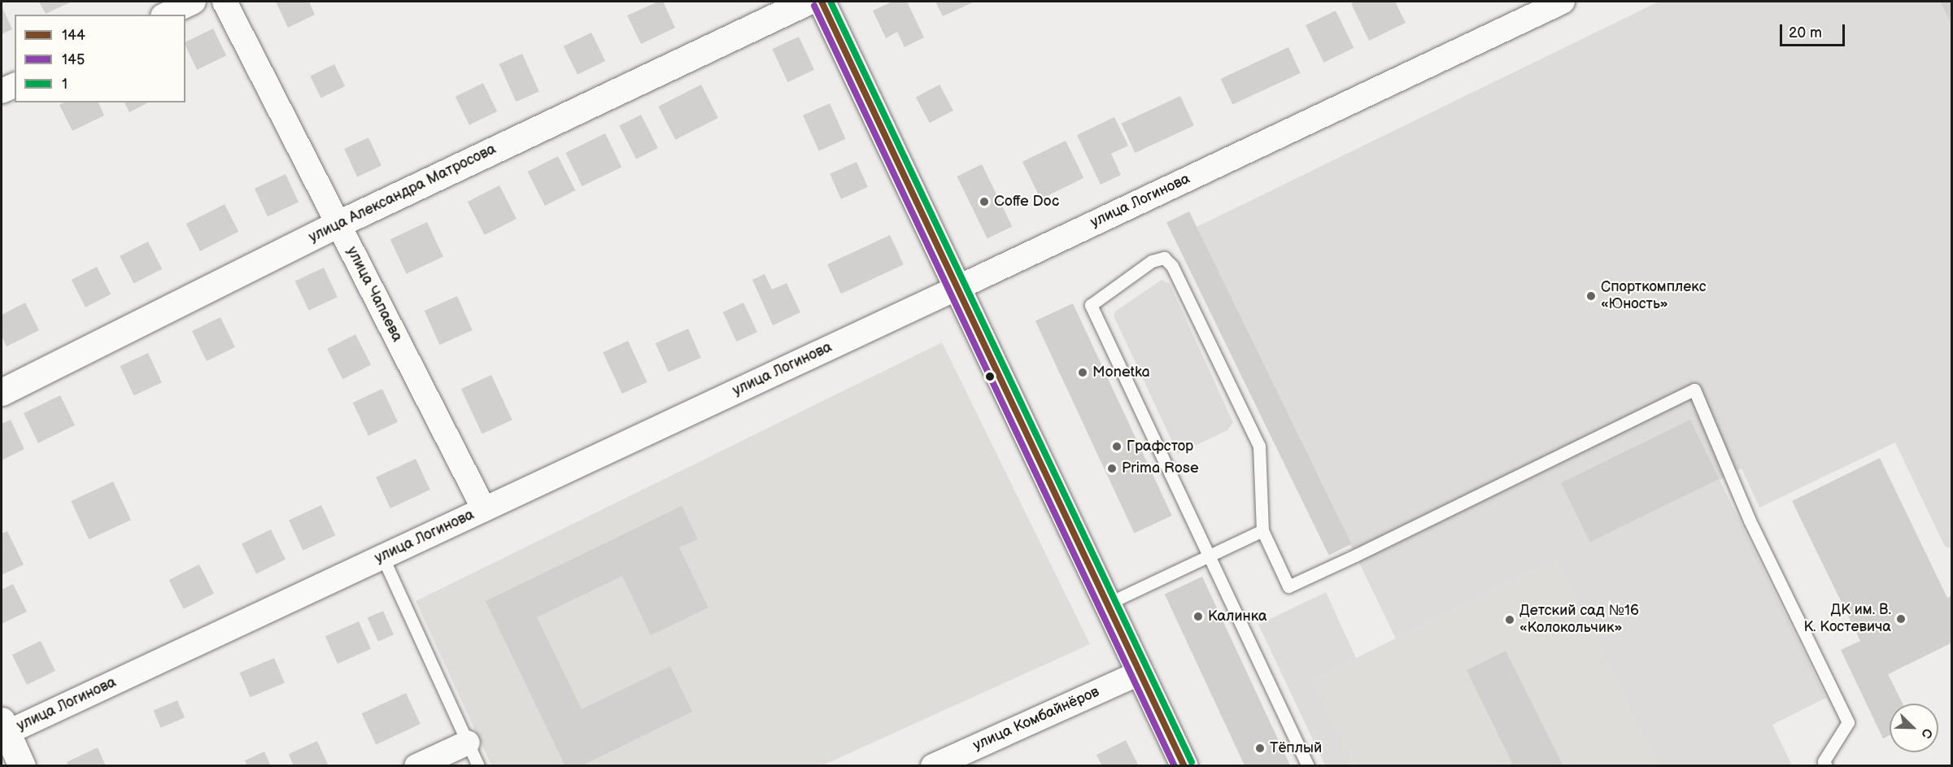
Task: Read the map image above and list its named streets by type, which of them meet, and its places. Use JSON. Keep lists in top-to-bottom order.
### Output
{
  "streets": {
    "street": [
      "улица Александра Матросова",
      "улица Логинова",
      "улица Чапаева",
      "улица Комбайнёров"
    ]
  },
  "crossings": [
    ["улица Александра Матросова", "улица Чапаева"],
    ["улица Логинова", "улица Чапаева"]
  ],
  "places": [
    "Coffe Doc",
    "Спорткомплекс «Юность»",
    "Monetka",
    "Графстор",
    "Prima Rose",
    "Калинка",
    "ДК им. В. К. Костевича",
    "Детский сад №16 «Колокольчик»",
    "Тёплый"
  ],
  "lines": ["transit line 144", "transit line 1", "transit line 145"],
  "legend": ["144", "145", "1"],
  "scale_bar": "20 m",
  "north": "bottom right"
}
